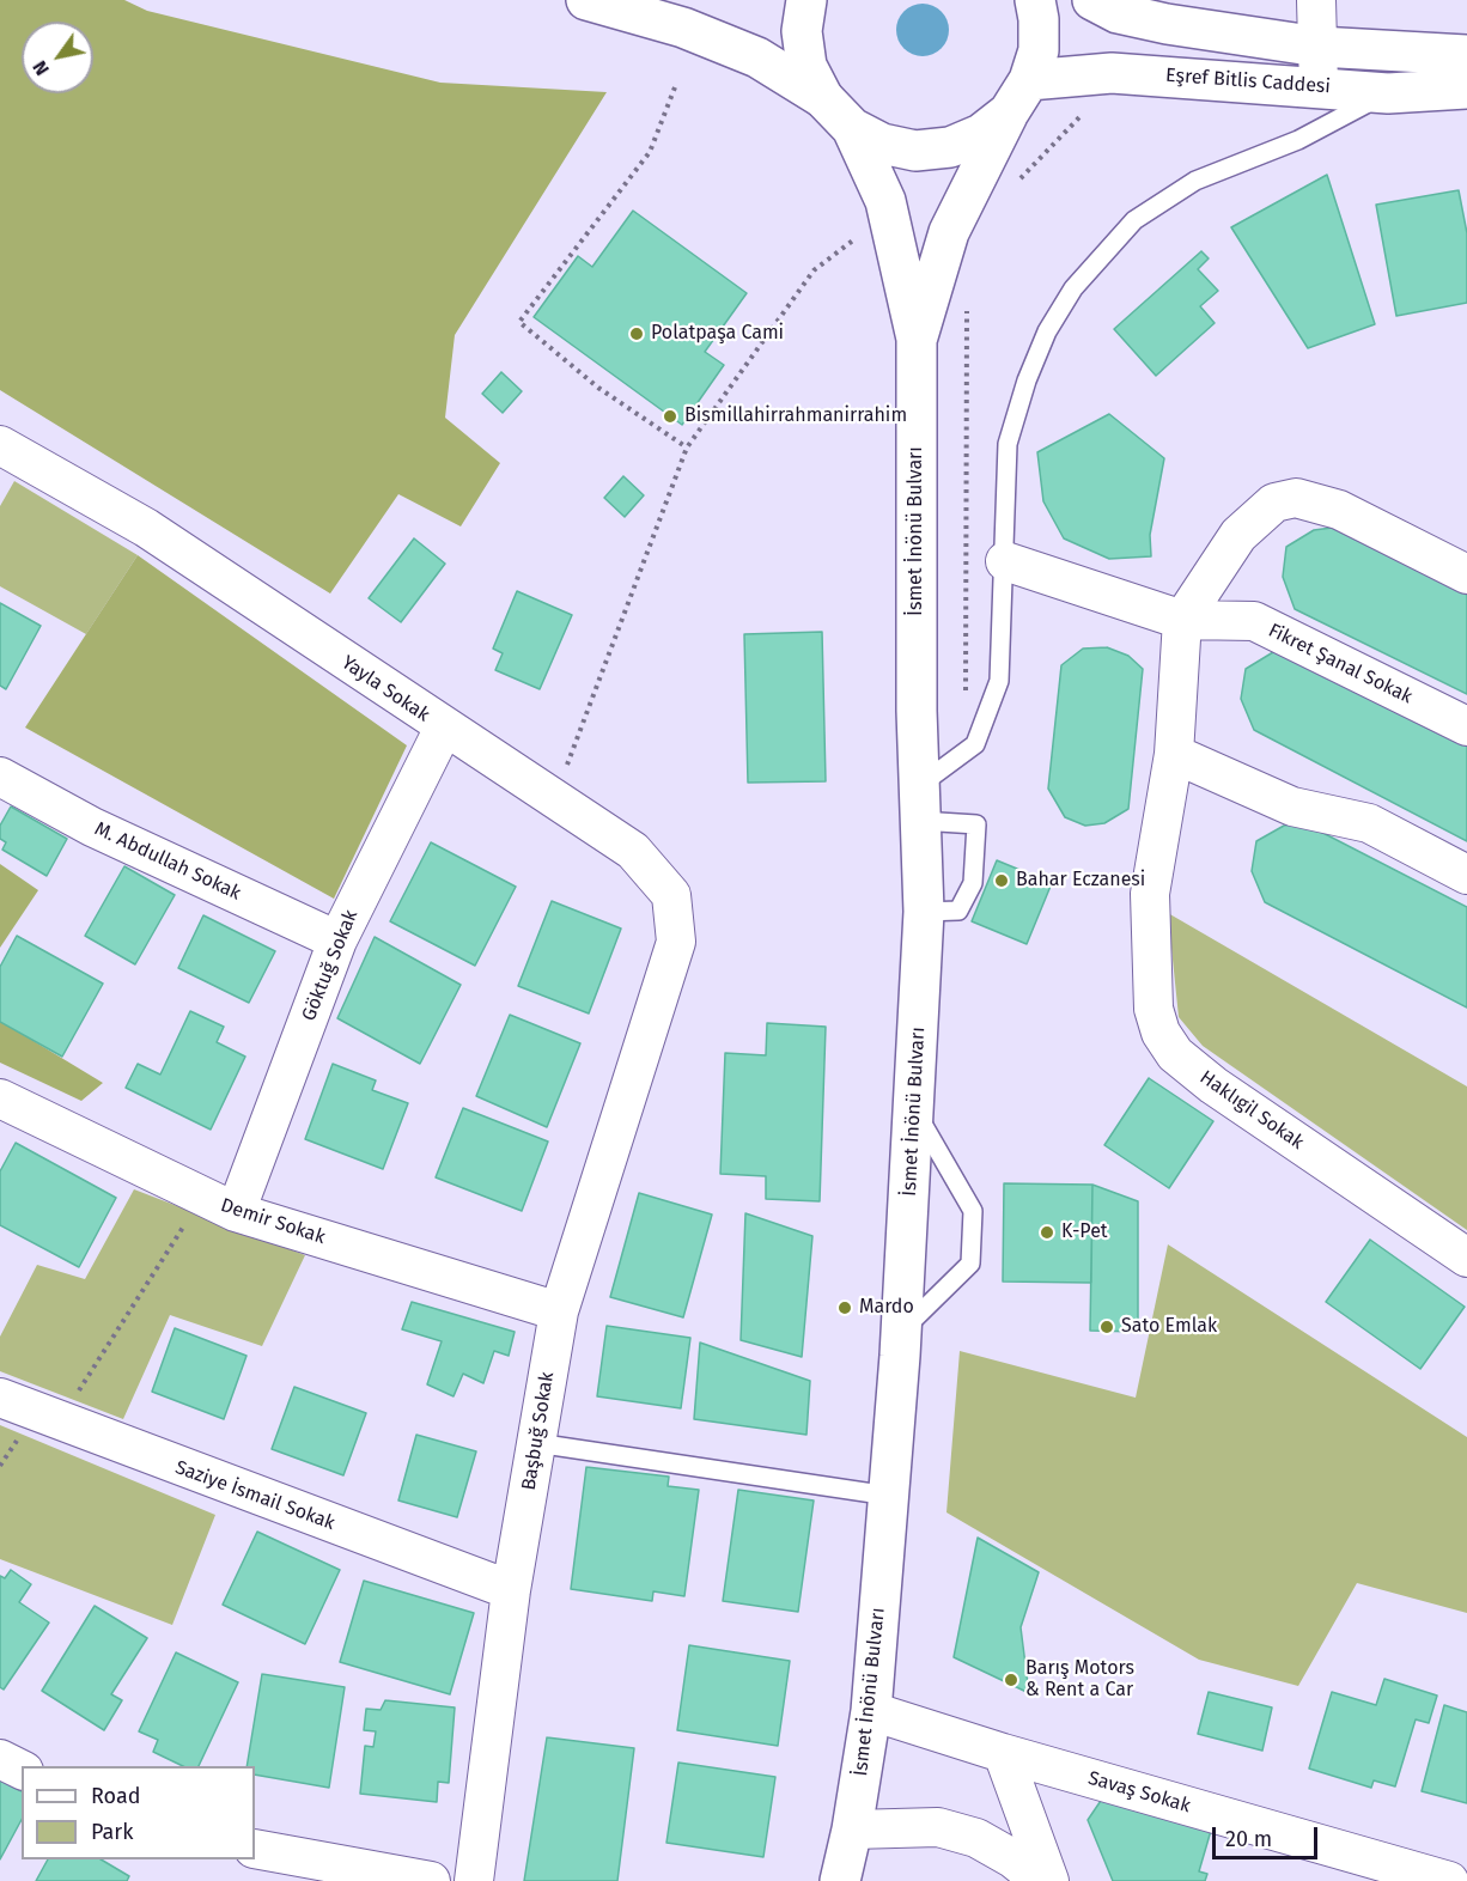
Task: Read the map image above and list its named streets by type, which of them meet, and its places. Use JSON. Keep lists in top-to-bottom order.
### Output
{
  "streets": {
    "main road": ["Eşref Bitlis Caddesi", "İsmet İnönü Bulvarı"],
    "street": [
      "Fikret Şanal Sokak",
      "Yayla Sokak",
      "M. Abdullah Sokak",
      "Göktuğ Sokak",
      "Haklıgil Sokak",
      "Demir Sokak",
      "Başbuğ Sokak",
      "Saziye İsmail Sokak",
      "Savaş Sokak"
    ]
  },
  "crossings": [
    ["İsmet İnönü Bulvarı", "Savaş Sokak"],
    ["Fikret Şanal Sokak", "Haklıgil Sokak"],
    ["Yayla Sokak", "Göktuğ Sokak"],
    ["Yayla Sokak", "Başbuğ Sokak"],
    ["M. Abdullah Sokak", "Göktuğ Sokak"],
    ["Göktuğ Sokak", "Demir Sokak"],
    ["Demir Sokak", "Başbuğ Sokak"],
    ["Başbuğ Sokak", "Saziye İsmail Sokak"]
  ],
  "places": [
    "Polatpaşa Cami",
    "Bismillahirrahmanirrahim",
    "Bahar Eczanesi",
    "K-Pet",
    "Mardo",
    "Sato Emlak",
    "Barış Motors & Rent a Car"
  ],
  "legend": ["Road", "Park"],
  "scale_bar": "20 m",
  "north": "bottom left"
}
